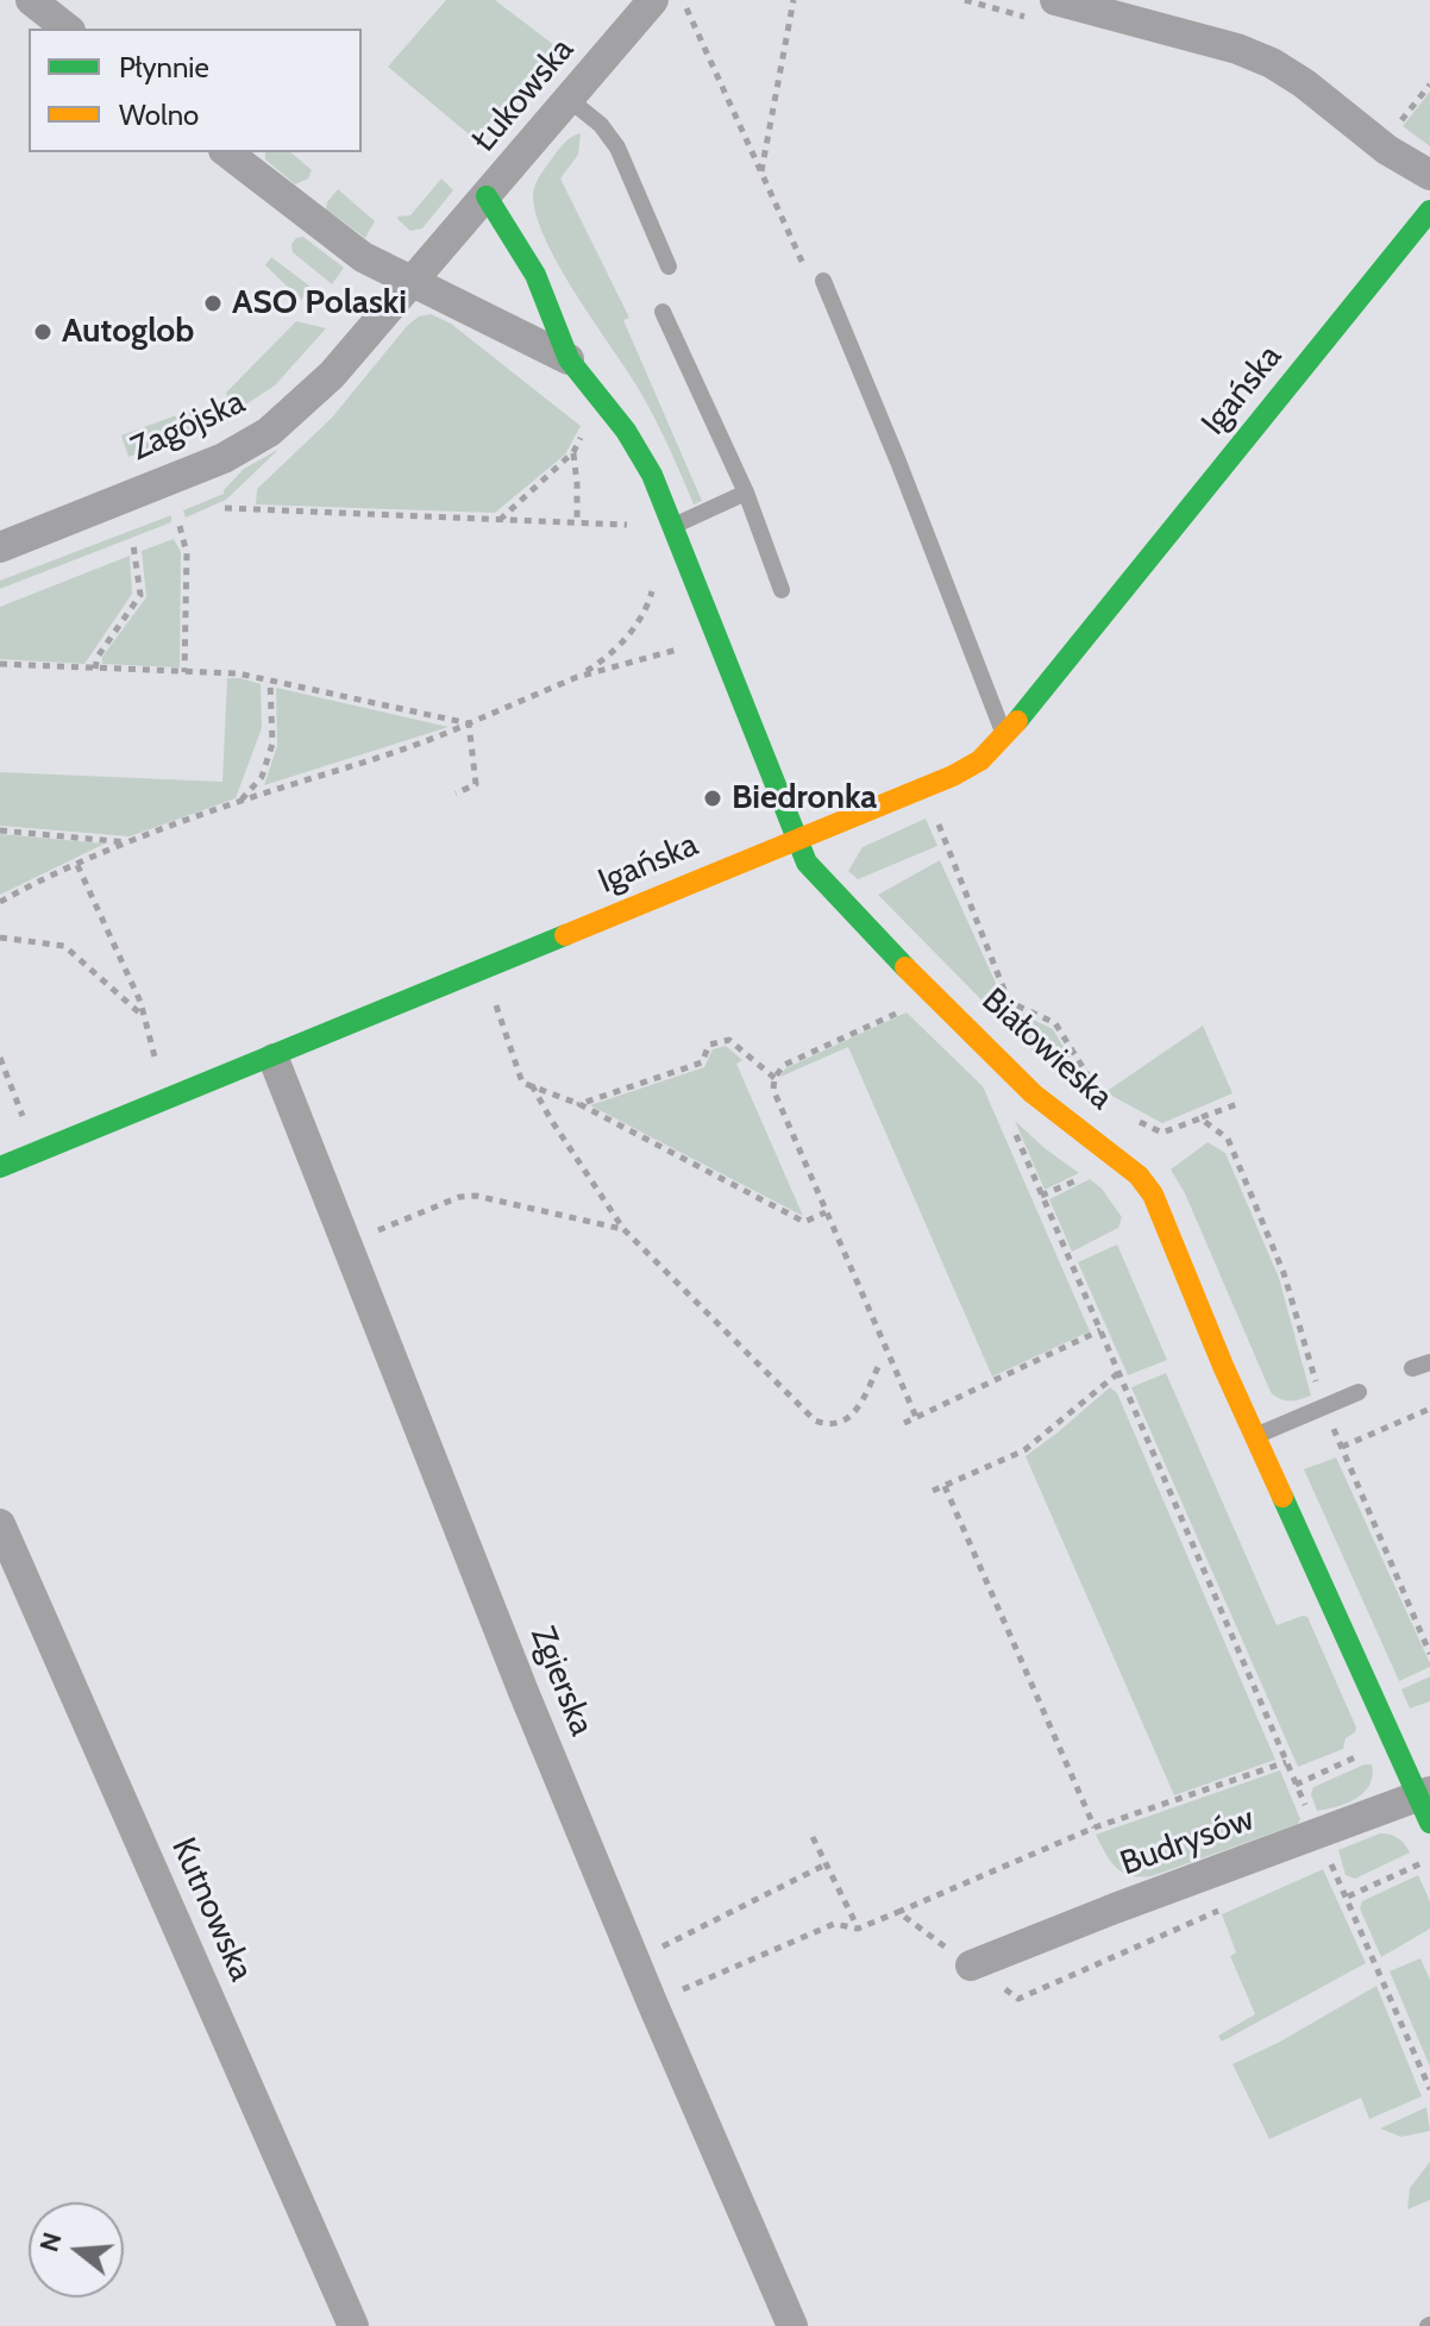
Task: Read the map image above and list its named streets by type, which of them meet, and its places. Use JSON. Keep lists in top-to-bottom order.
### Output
{
  "streets": {
    "street": [
      "Łukowska",
      "Igańska",
      "Zagójska",
      "Białowieska",
      "Zgierska",
      "Budrysów",
      "Kutnowska"
    ]
  },
  "crossings": [
    ["Łukowska", "Zagójska"],
    ["Łukowska", "Białowieska"],
    ["Igańska", "Białowieska"],
    ["Igańska", "Zgierska"],
    ["Zagójska", "Białowieska"],
    ["Białowieska", "Budrysów"]
  ],
  "places": ["ASO Polaski", "Autoglob", "Biedronka"],
  "legend": ["Płynnie", "Wolno"],
  "north": "left"
}
